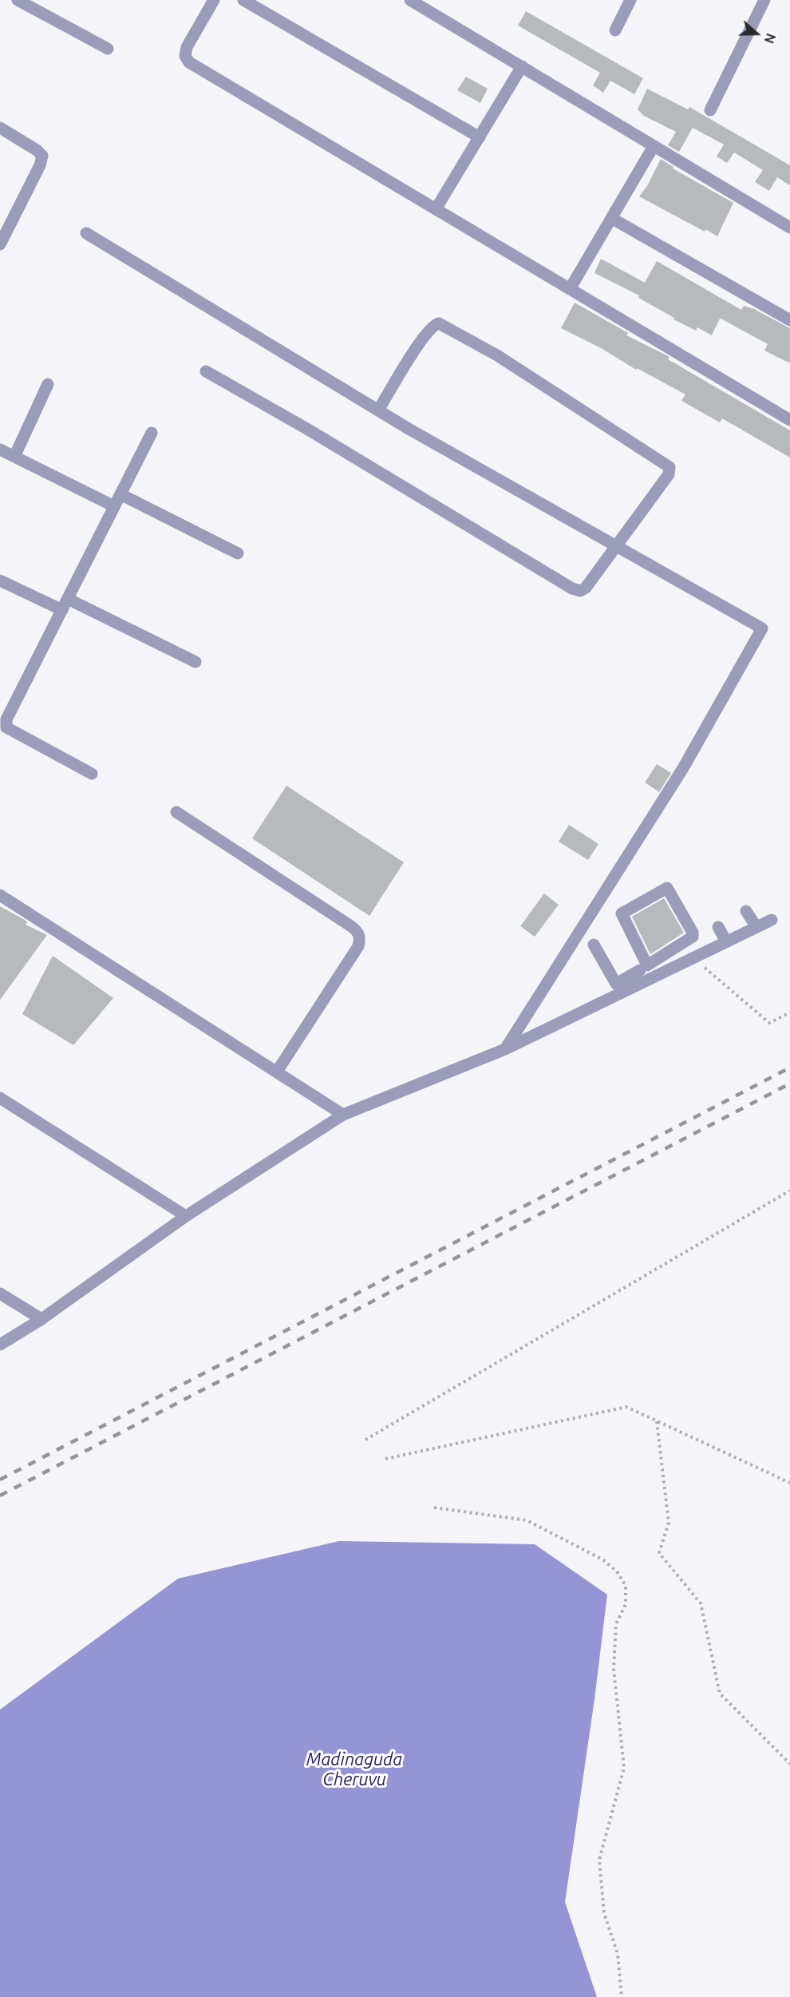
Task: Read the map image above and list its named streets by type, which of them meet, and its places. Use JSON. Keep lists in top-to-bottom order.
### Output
{
  "water": ["Madinaguda Cheruvu"],
  "north": "right"
}
